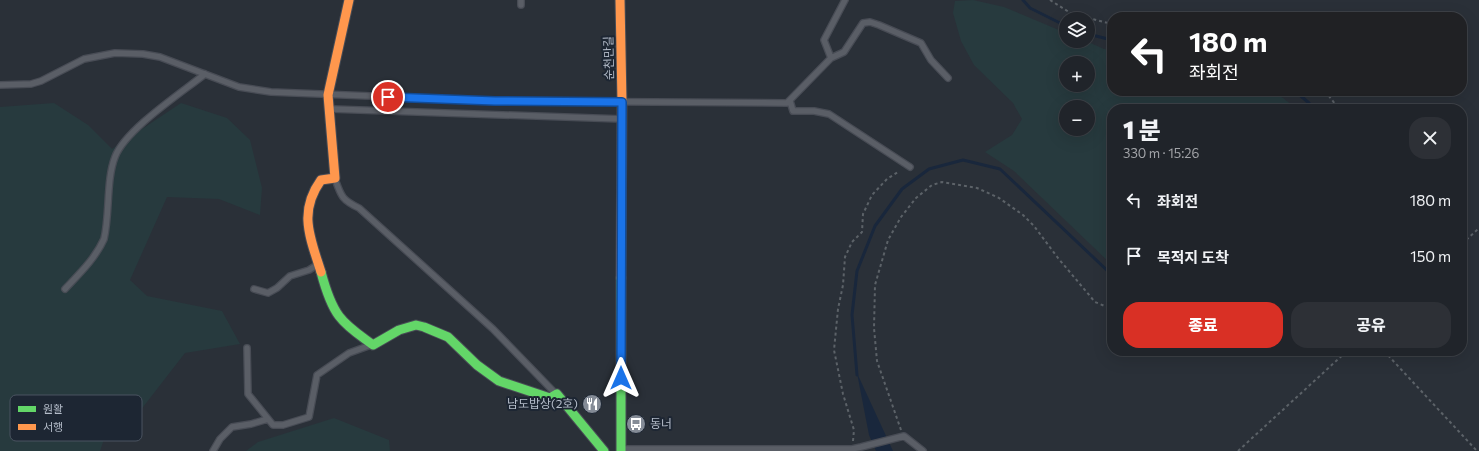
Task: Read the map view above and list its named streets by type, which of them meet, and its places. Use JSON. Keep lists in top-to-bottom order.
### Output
{
  "streets": {
    "street": ["순천만길"]
  },
  "places": {
    "restaurant": ["남도밥상(2호)"],
    "bus stop": ["동너"]
  },
  "legend": ["원활", "서행"],
  "page": {
    "map_buttons": ["+", "−"],
    "turn": ["180 m", "좌회전"],
    "heading": ["1 분", "330 m · 15:26"],
    "list": [
      {
        "name": "좌회전",
        "value": "180 m"
      },
      {
        "name": "목적지 도착",
        "value": "150 m"
      }
    ],
    "buttons": ["종료", "공유"]
  }
}
